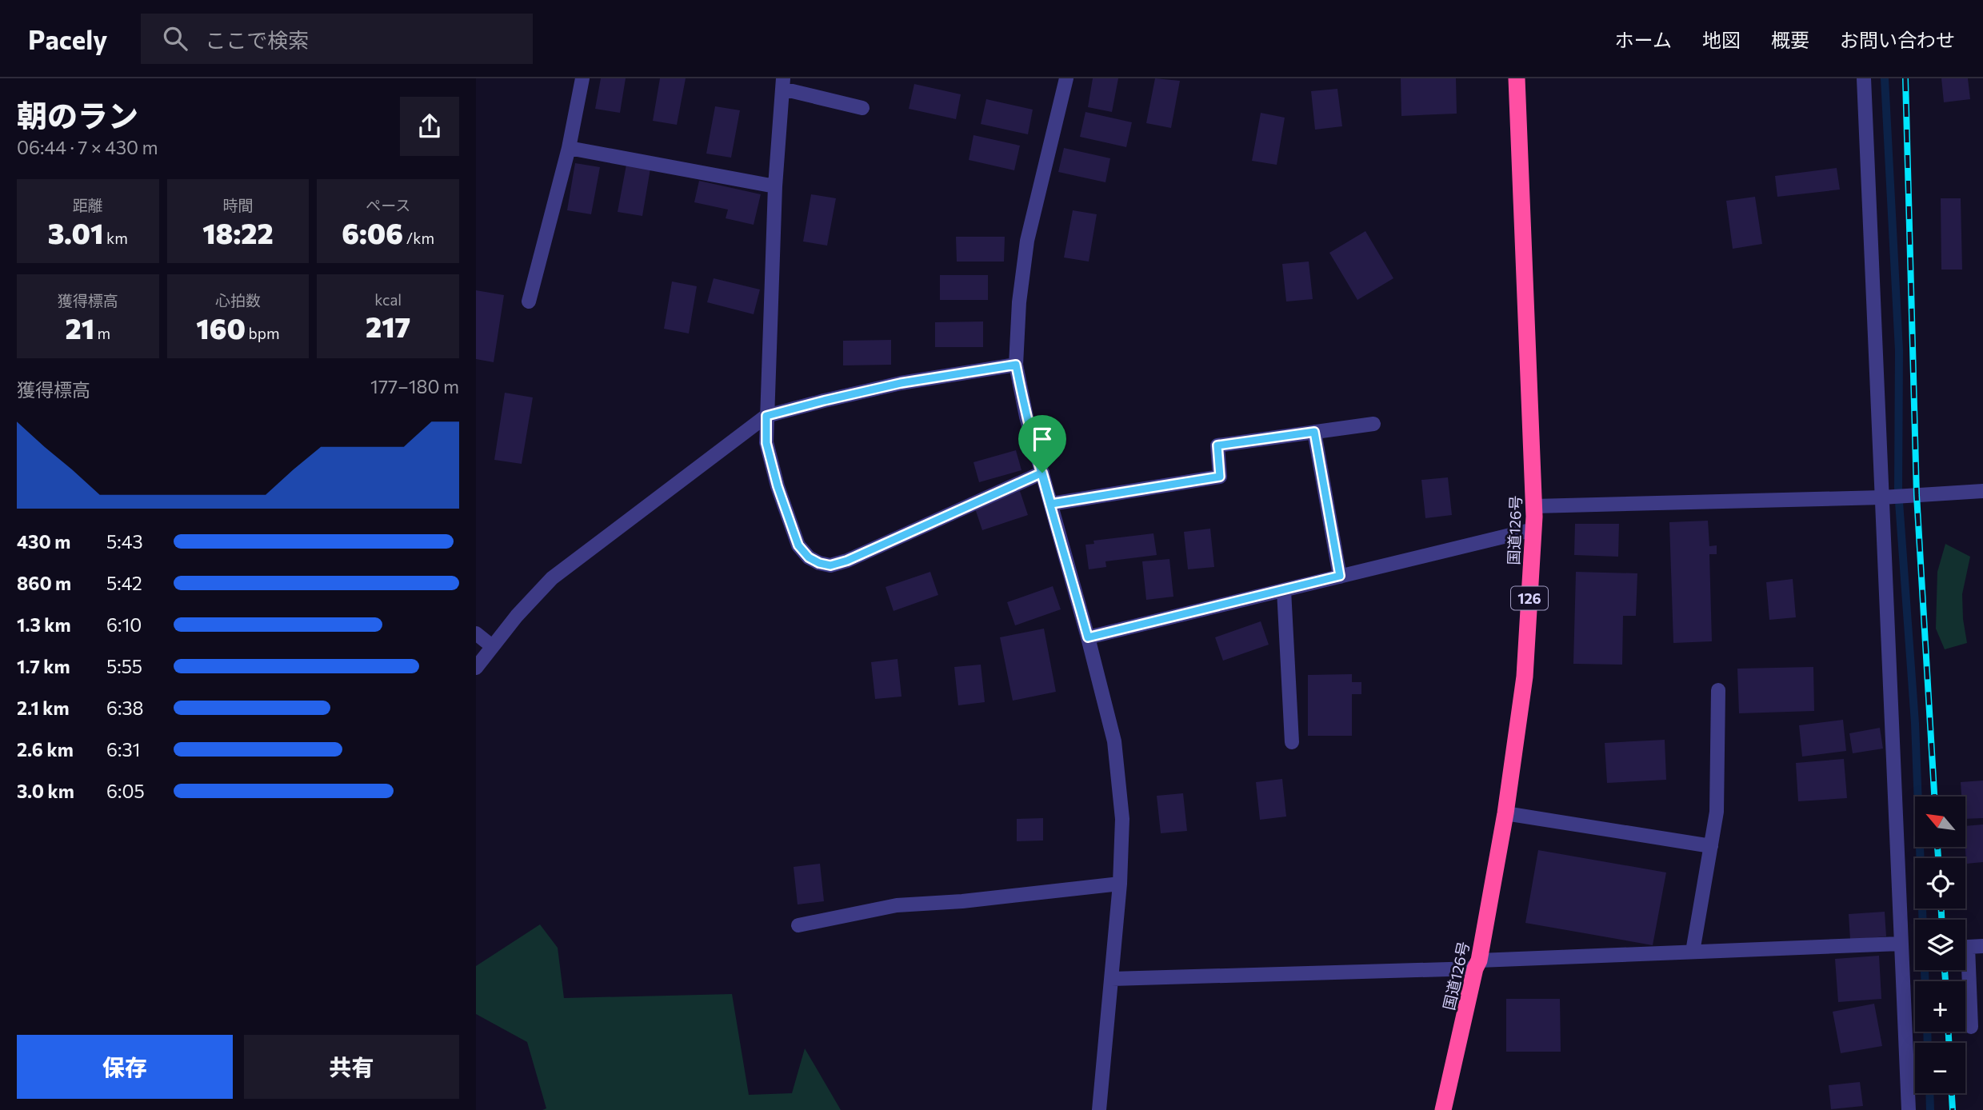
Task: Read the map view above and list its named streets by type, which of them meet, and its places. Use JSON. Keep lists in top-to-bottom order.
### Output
{
  "streets": {
    "highway": ["国道126号", "126"]
  },
  "north": "top left",
  "page": {
    "header": "Pacely",
    "search": "ここで検索",
    "nav": [
      "ホーム",
      "地図",
      "概要",
      "お問い合わせ"
    ],
    "heading": ["朝のラン", "06:44 · 7 × 430 m"],
    "stats": [
      ["距離", "3.01 km"],
      ["時間", "18:22"],
      ["ペース", "6:06 /km"],
      ["獲得標高", "21 m"],
      ["心拍数", "160 bpm"],
      ["kcal", "217"]
    ],
    "chart": ["獲得標高", "177–180 m"],
    "list": [
      {
        "name": "430 m",
        "note": "5:43"
      },
      {
        "name": "860 m",
        "note": "5:42"
      },
      {
        "name": "1.3 km",
        "note": "6:10"
      },
      {
        "name": "1.7 km",
        "note": "5:55"
      },
      {
        "name": "2.1 km",
        "note": "6:38"
      },
      {
        "name": "2.6 km",
        "note": "6:31"
      },
      {
        "name": "3.0 km",
        "note": "6:05"
      }
    ],
    "map_buttons": ["+", "−"],
    "buttons": ["保存", "共有"]
  }
}
